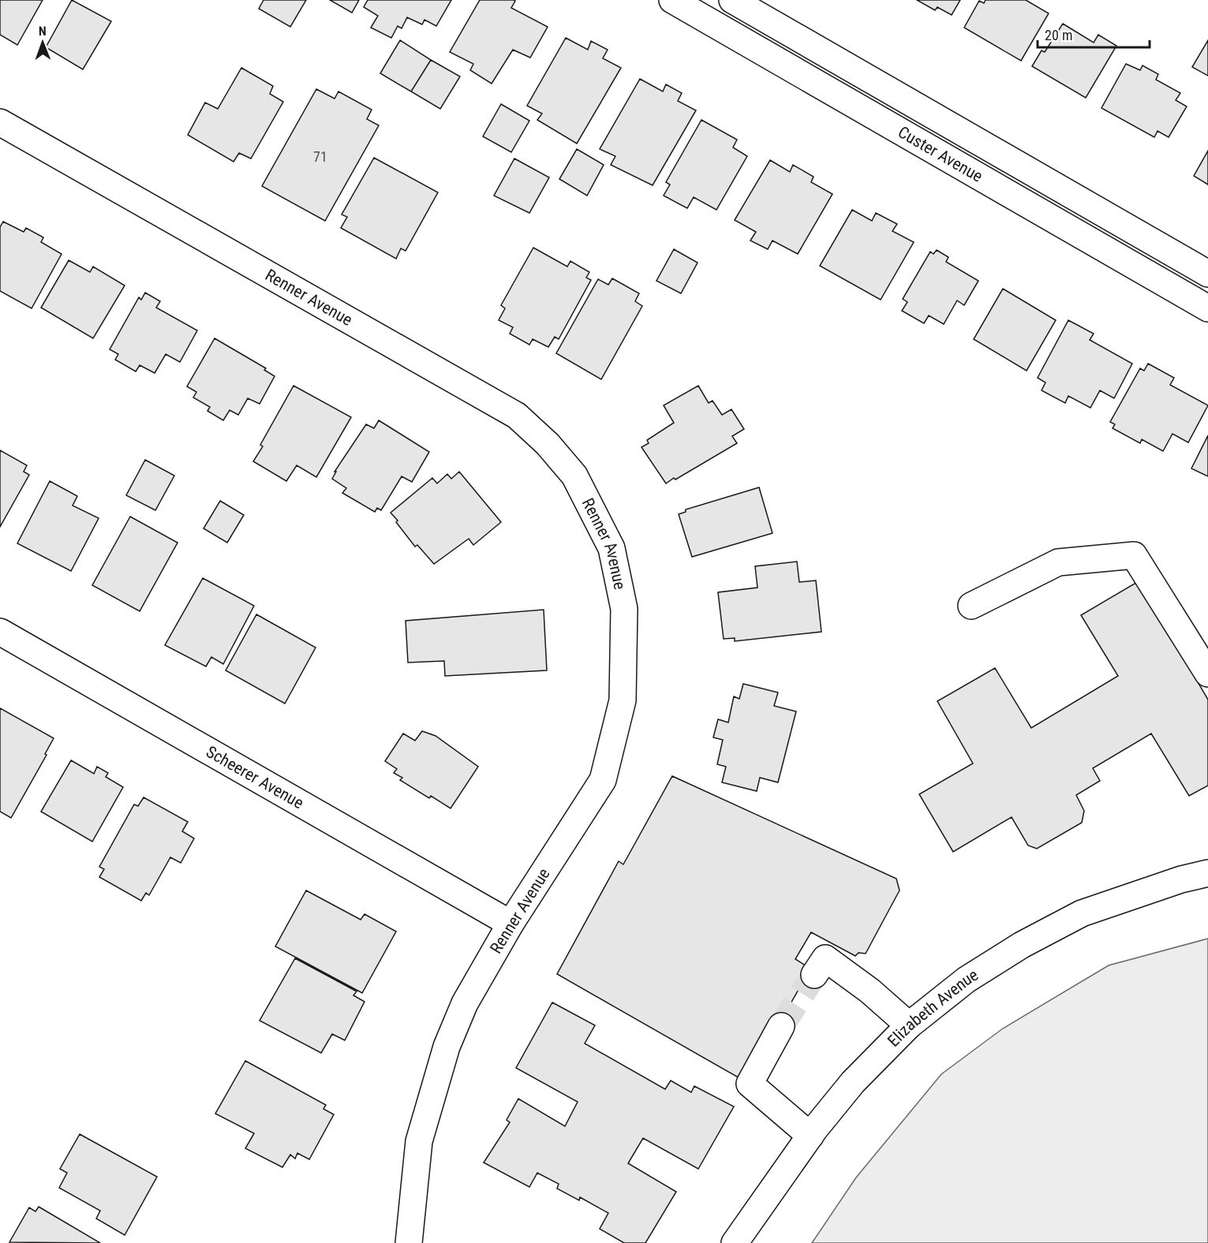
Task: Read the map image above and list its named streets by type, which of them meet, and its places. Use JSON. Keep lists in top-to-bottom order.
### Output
{
  "streets": {
    "street": [
      "Custer Avenue",
      "Renner Avenue",
      "Scheerer Avenue",
      "Elizabeth Avenue"
    ]
  },
  "crossings": [
    ["Renner Avenue", "Scheerer Avenue"]
  ],
  "house_numbers": ["71"],
  "scale_bar": "20 m",
  "north": "top"
}
